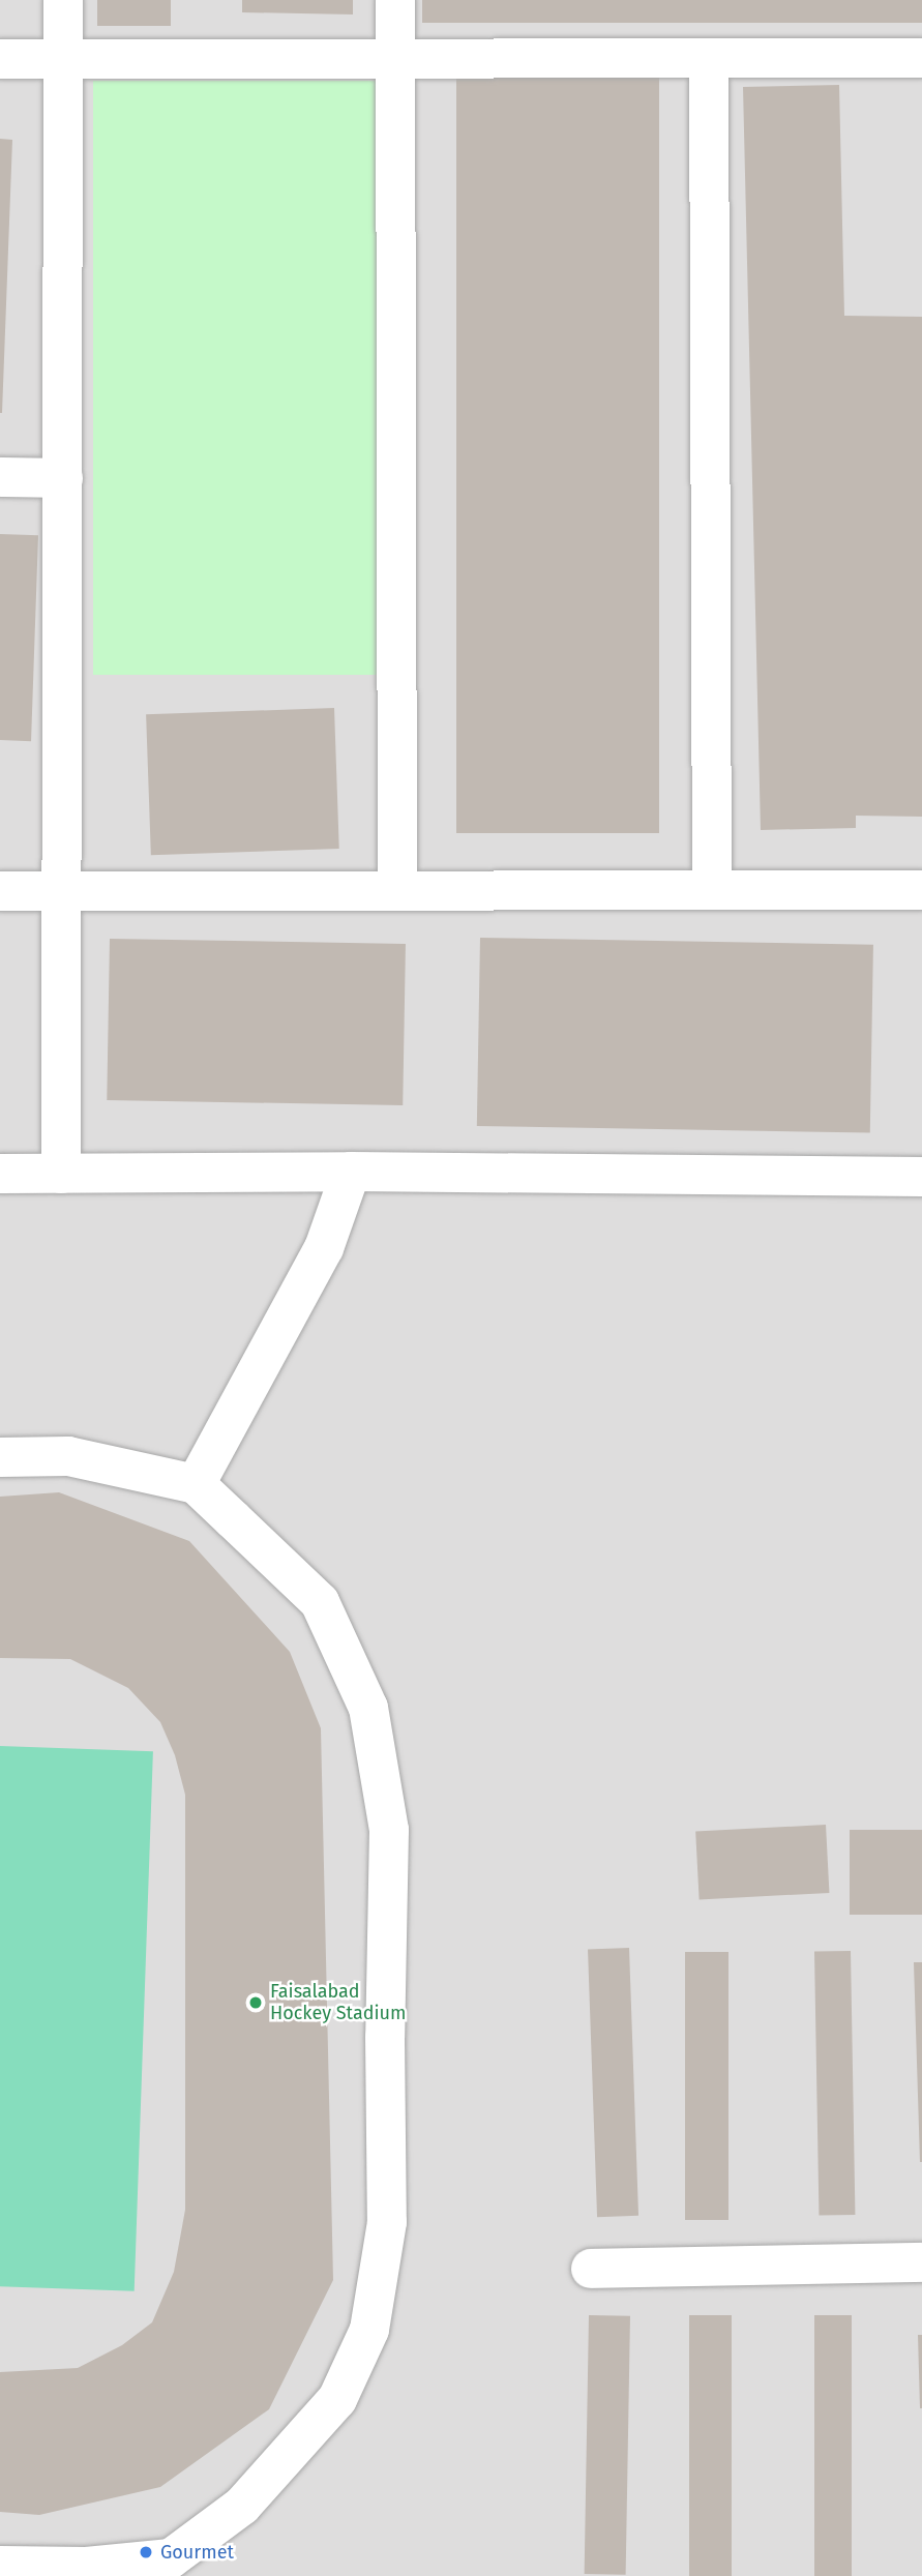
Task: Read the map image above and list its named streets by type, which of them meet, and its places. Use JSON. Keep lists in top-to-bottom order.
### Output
{
  "places": ["Faisalabad Hockey Stadium", "Gourmet"]
}
